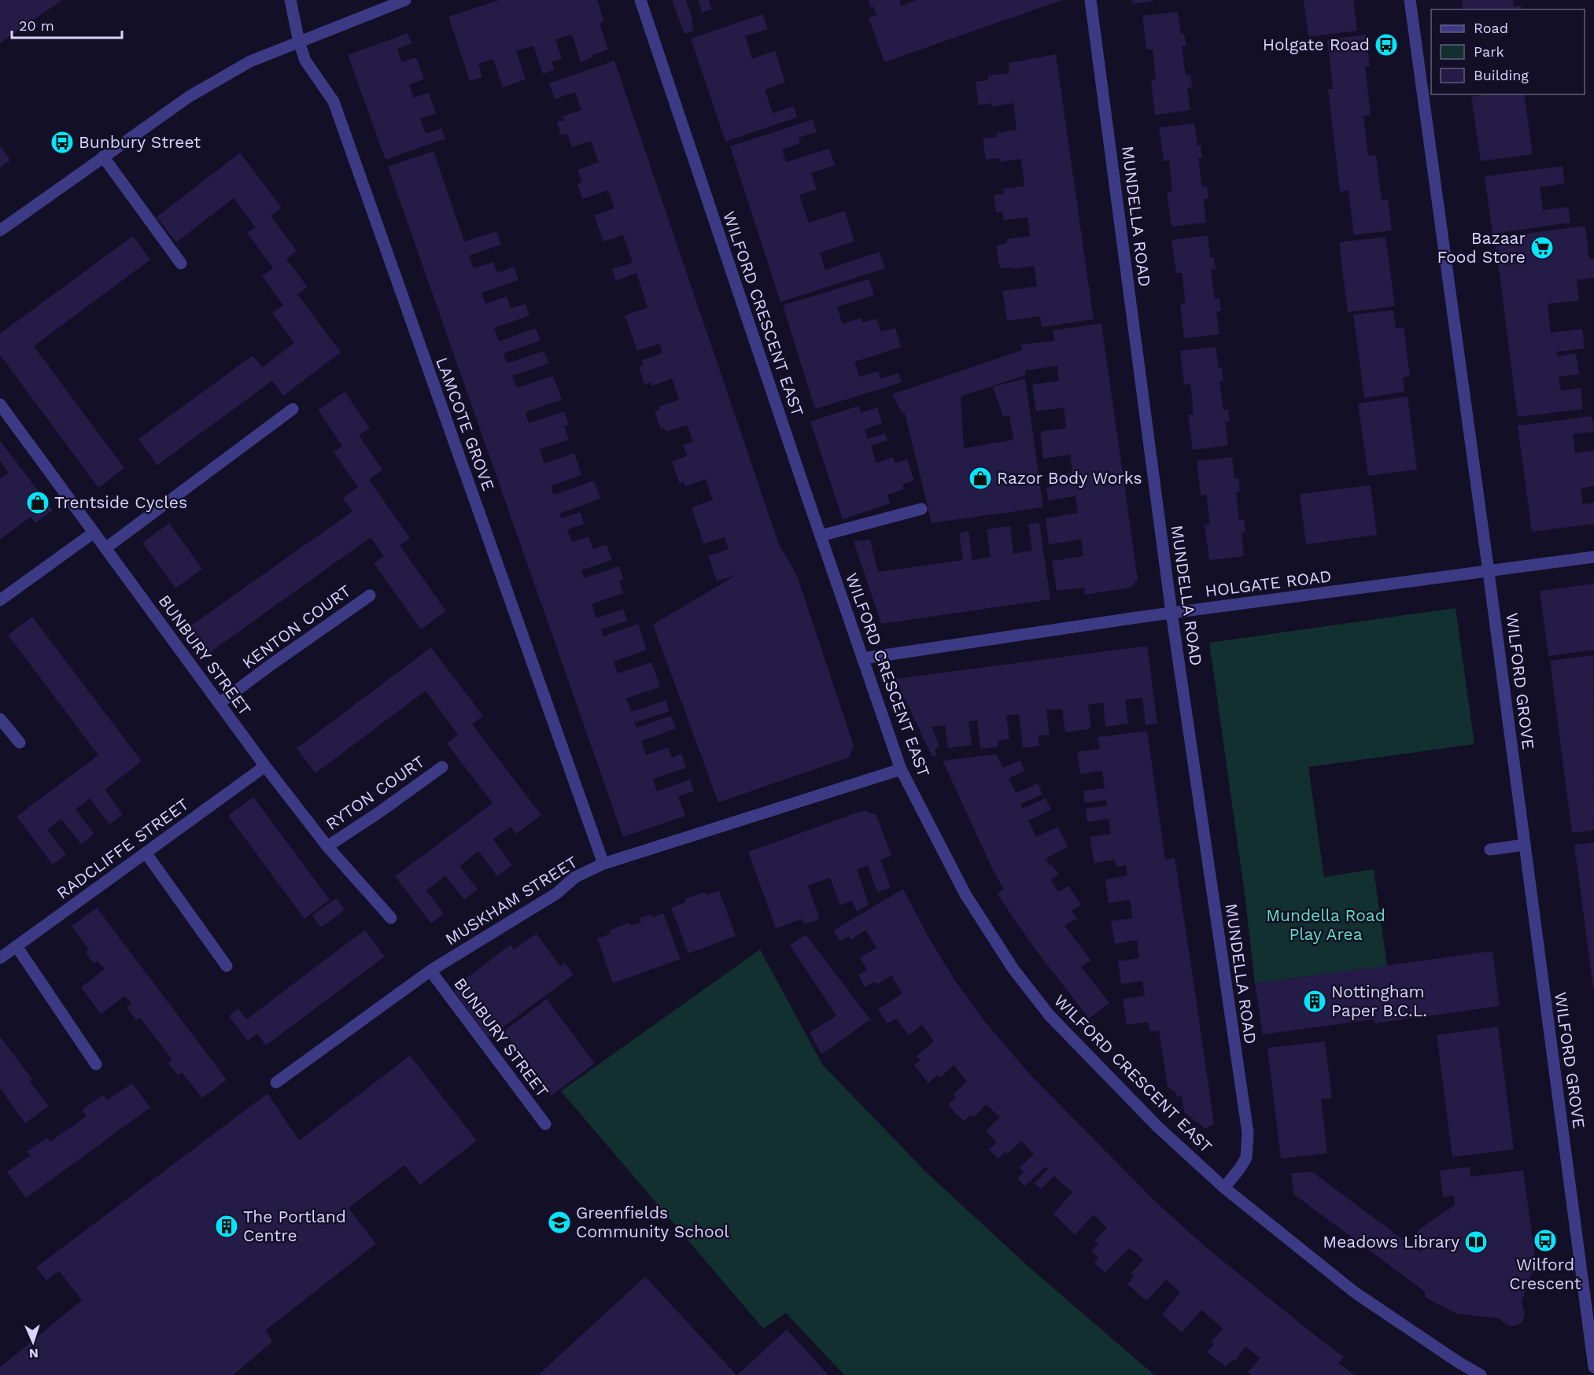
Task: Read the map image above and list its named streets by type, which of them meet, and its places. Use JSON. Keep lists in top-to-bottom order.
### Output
{
  "streets": {
    "street": [
      "MUNDELLA ROAD",
      "WILFORD CRESCENT EAST",
      "LAMCOTE GROVE",
      "HOLGATE ROAD",
      "KENTON COURT",
      "BUNBURY STREET",
      "WILFORD GROVE",
      "RYTON COURT",
      "RADCLIFFE STREET",
      "MUSKHAM STREET"
    ]
  },
  "crossings": [
    ["MUNDELLA ROAD", "WILFORD CRESCENT EAST"],
    ["MUNDELLA ROAD", "HOLGATE ROAD"],
    ["WILFORD CRESCENT EAST", "HOLGATE ROAD"],
    ["WILFORD CRESCENT EAST", "MUSKHAM STREET"],
    ["LAMCOTE GROVE", "MUSKHAM STREET"],
    ["HOLGATE ROAD", "WILFORD GROVE"],
    ["KENTON COURT", "BUNBURY STREET"],
    ["BUNBURY STREET", "RYTON COURT"],
    ["BUNBURY STREET", "RADCLIFFE STREET"],
    ["BUNBURY STREET", "MUSKHAM STREET"]
  ],
  "parks": ["Mundella Road Play Area"],
  "places": {
    "bus stop": ["Holgate Road", "Bunbury Street", "Wilford Crescent"],
    "supermarket": ["Bazaar Food Store"],
    "shop": ["Razor Body Works", "Trentside Cycles"],
    "building": ["Nottingham Paper B.C.L.", "The Portland Centre"],
    "school or university": ["Greenfields Community School"],
    "library": ["Meadows Library"]
  },
  "legend": ["Road", "Park", "Building"],
  "scale_bar": "20 m",
  "north": "bottom"
}
